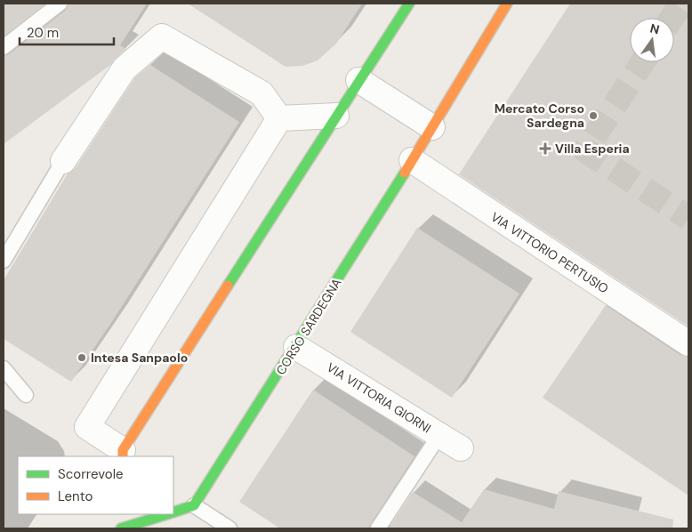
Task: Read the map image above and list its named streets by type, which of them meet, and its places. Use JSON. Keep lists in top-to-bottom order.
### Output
{
  "streets": {
    "main road": ["CORSO SARDEGNA"],
    "street": ["VIA VITTORIO PERTUSIO", "VIA VITTORIA GIORNI"]
  },
  "crossings": [
    ["VIA VITTORIO PERTUSIO", "CORSO SARDEGNA"],
    ["CORSO SARDEGNA", "VIA VITTORIA GIORNI"]
  ],
  "places": {
    "other": ["Mercato Corso Sardegna", "Intesa Sanpaolo"],
    "health": ["Villa Esperia"]
  },
  "legend": ["Scorrevole", "Lento"],
  "scale_bar": "20 m",
  "north": "top"
}
